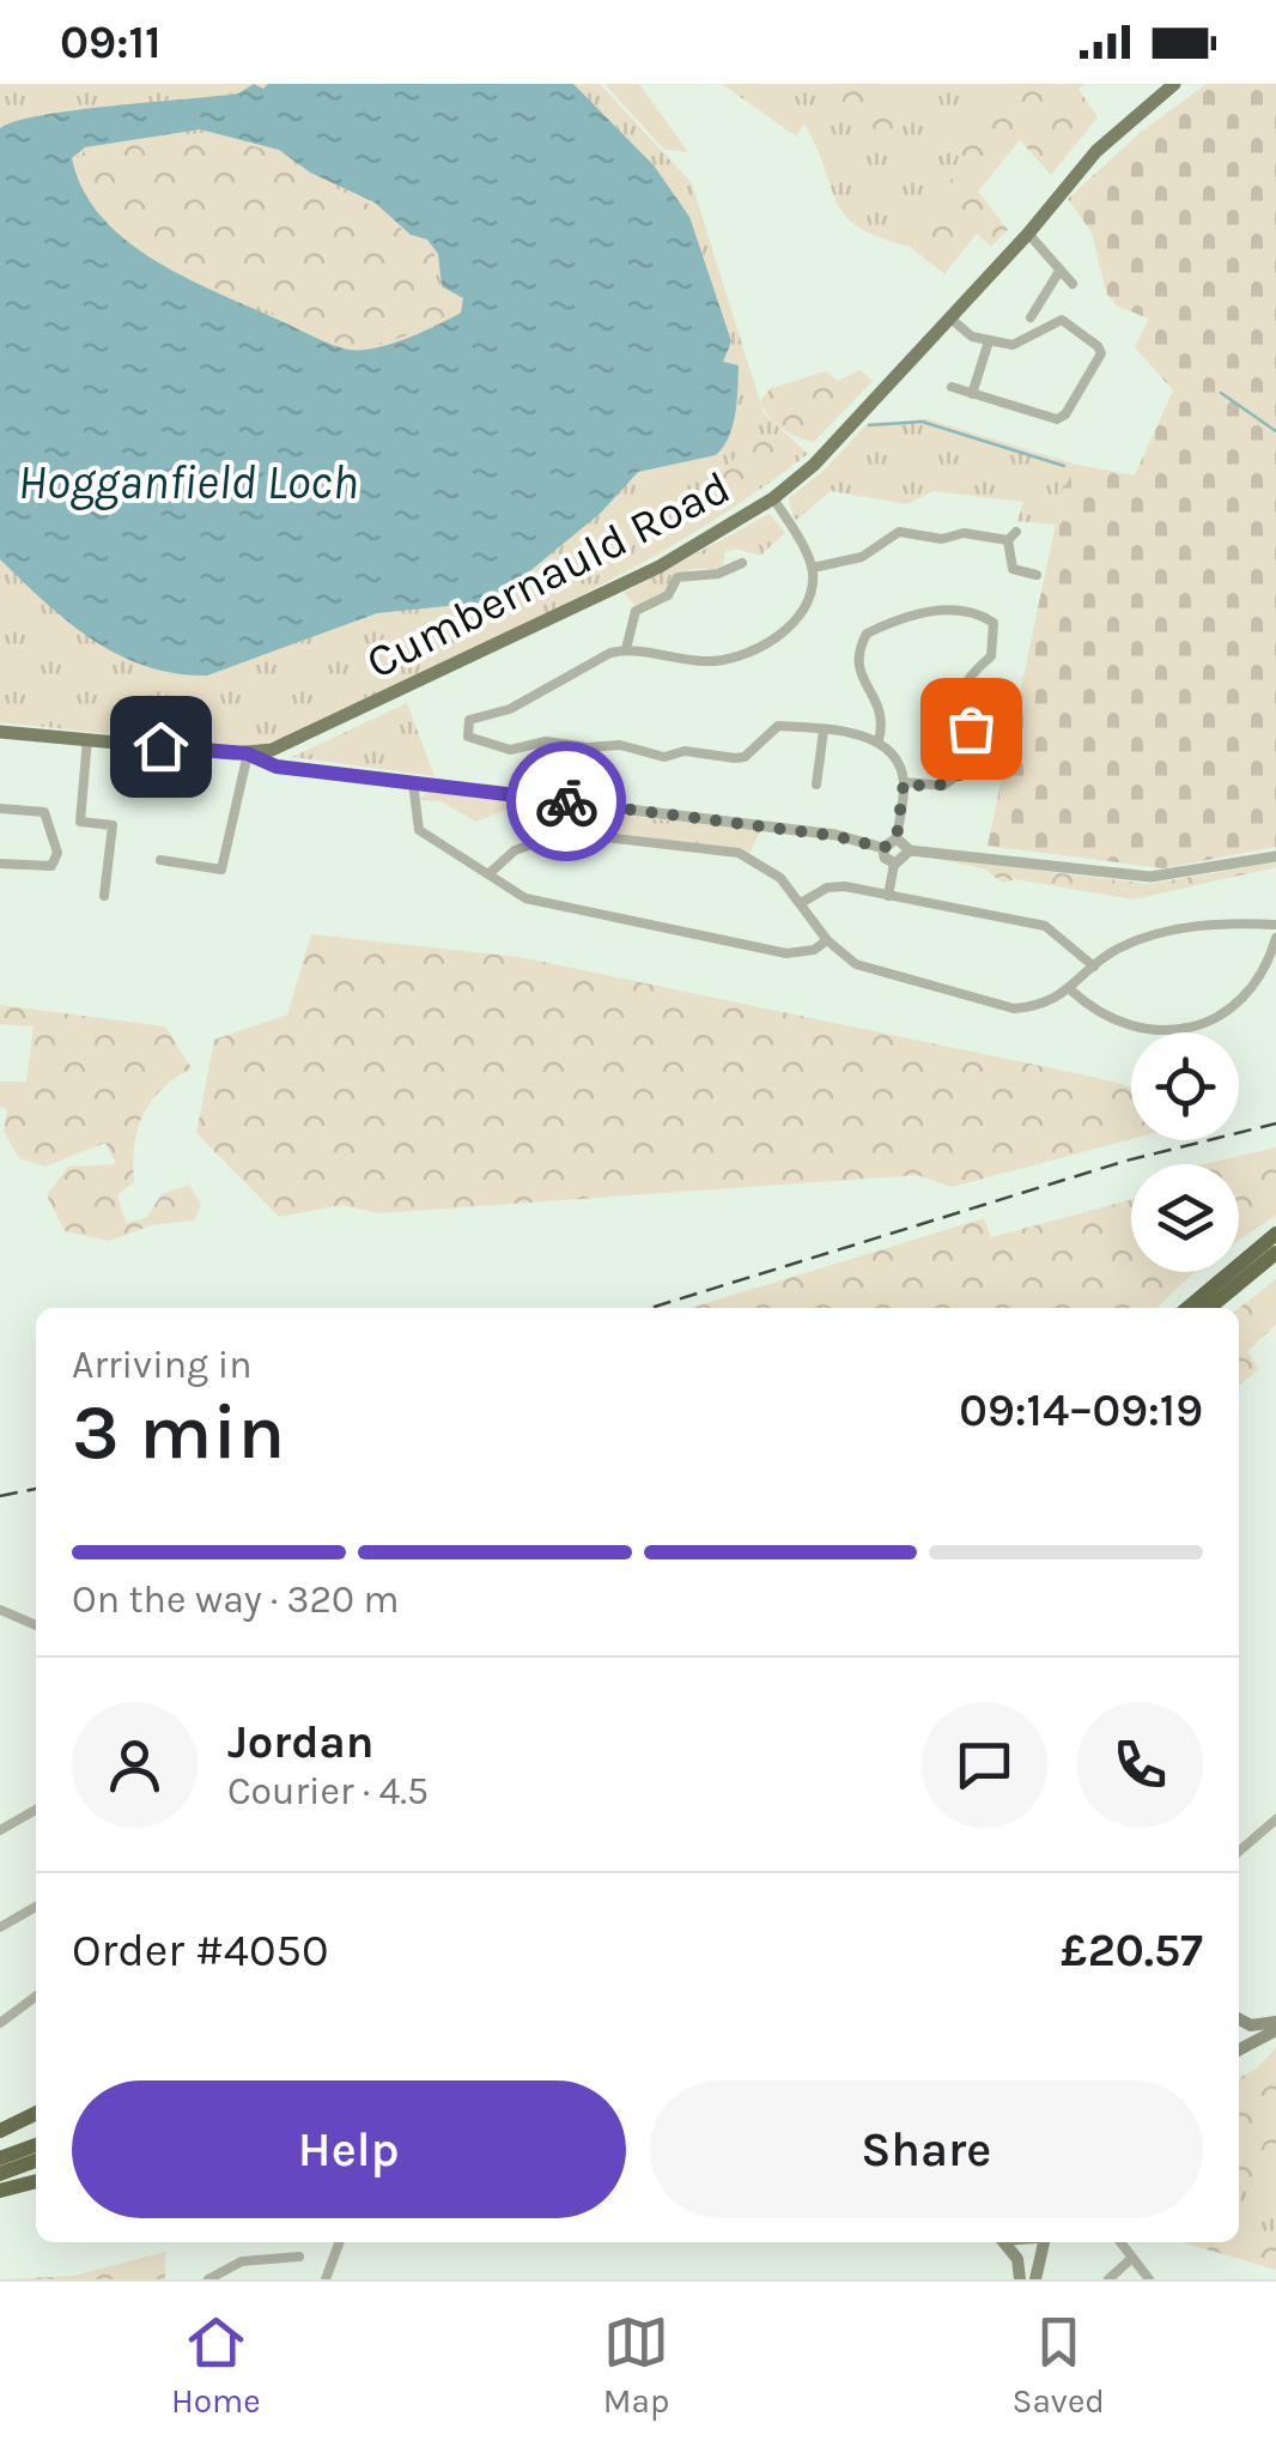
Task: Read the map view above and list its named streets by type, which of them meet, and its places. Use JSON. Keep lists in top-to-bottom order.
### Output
{
  "streets": {
    "main road": ["Cumbernauld Road"]
  },
  "water": ["Hogganfield Loch"],
  "page": {
    "status": "09:11",
    "heading": ["3 min", "Arriving in", "09:14–09:19"],
    "panel": [
      "Jordan",
      "Courier · 4.5",
      "Order #4050",
      "£20.57"
    ],
    "bar": "On the way · 320 m",
    "buttons": ["Help", "Share"],
    "tabs": ["Home", "Map", "Saved"]
  }
}
